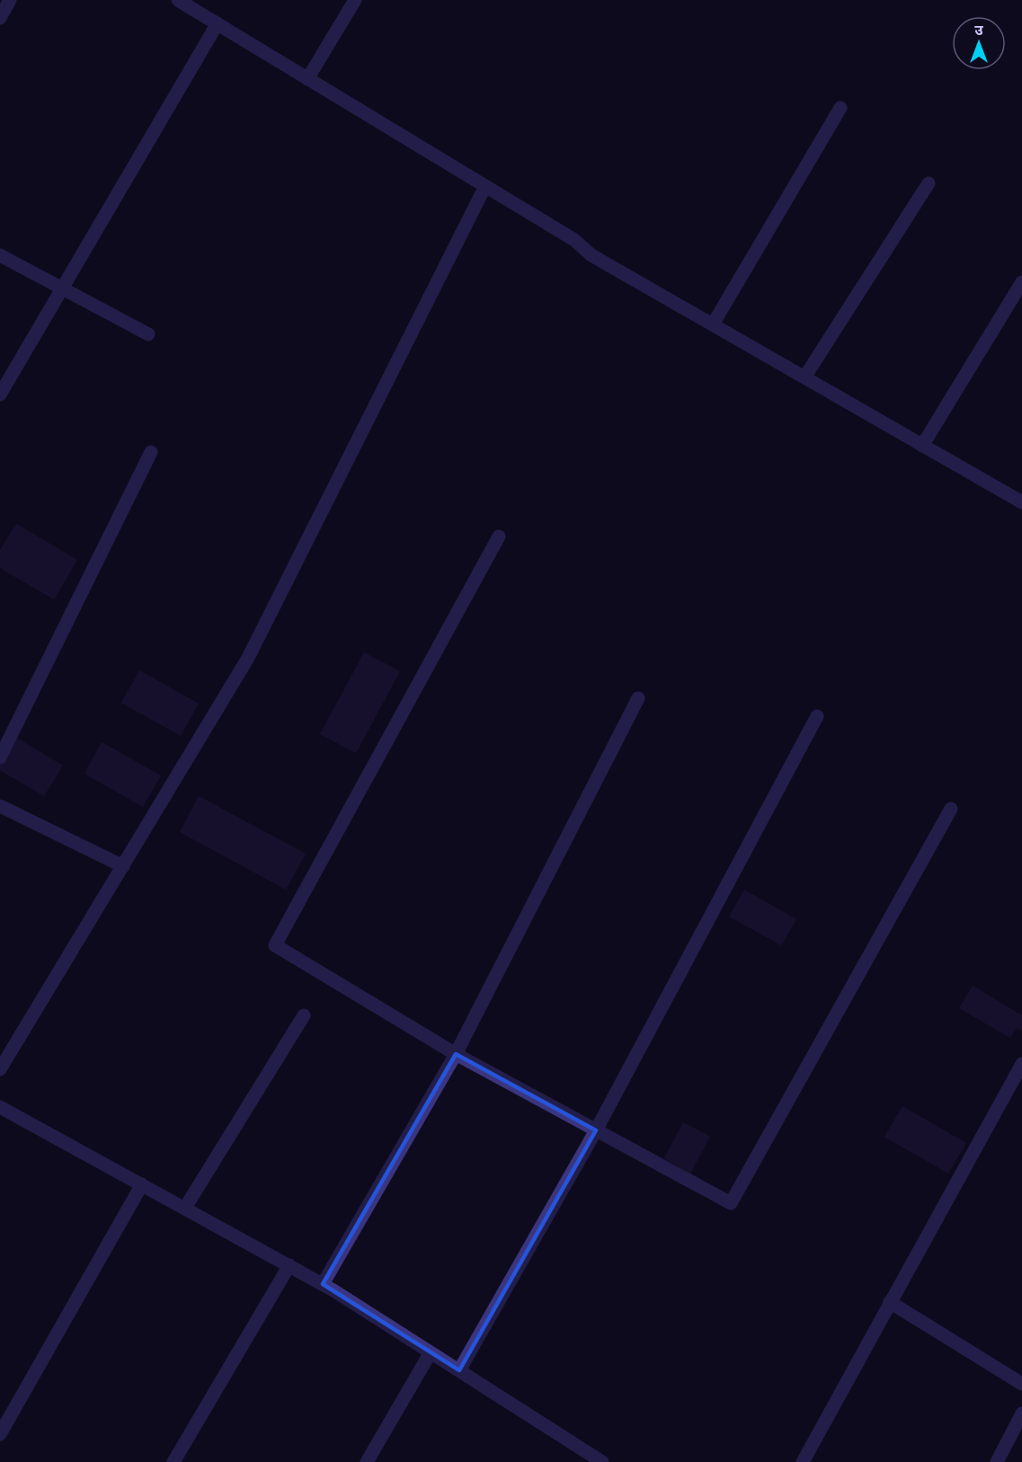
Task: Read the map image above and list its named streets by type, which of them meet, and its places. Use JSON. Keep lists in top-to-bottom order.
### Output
{
  "north": "top"
}
